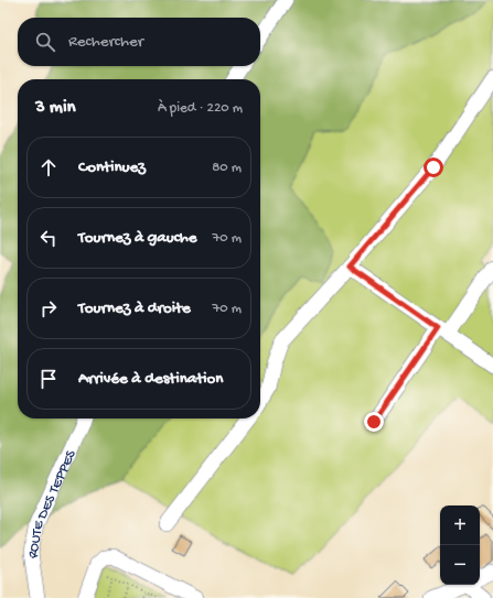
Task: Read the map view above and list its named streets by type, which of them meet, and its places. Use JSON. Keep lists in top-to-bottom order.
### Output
{
  "streets": {
    "street": ["ROUTE DES TEPPES"]
  },
  "page": {
    "search": "Rechercher",
    "heading": ["3 min", "À pied · 220 m"],
    "list": [
      ["Continuez", "80 m"],
      ["Tournez à gauche", "70 m"],
      ["Tournez à droite", "70 m"],
      "Arrivée à destination"
    ],
    "map_buttons": ["+", "−"]
  }
}
